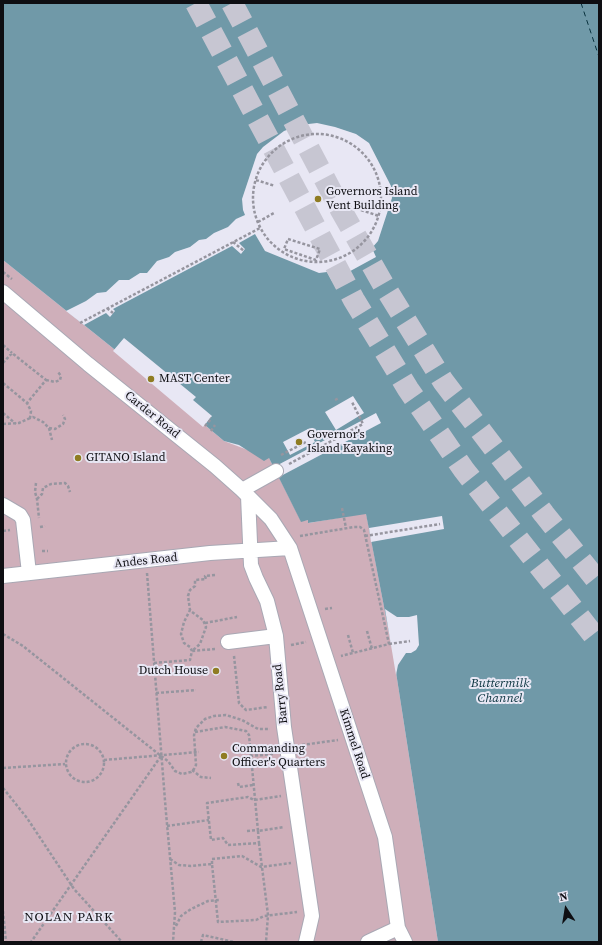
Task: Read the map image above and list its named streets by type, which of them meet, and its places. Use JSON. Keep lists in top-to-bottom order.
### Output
{
  "streets": {
    "street": [
      "Carder Road",
      "Andes Road",
      "Barry Road",
      "Kimmel Road"
    ]
  },
  "crossings": [
    ["Carder Road", "Andes Road"],
    ["Carder Road", "Barry Road"],
    ["Carder Road", "Kimmel Road"],
    ["Andes Road", "Barry Road"],
    ["Andes Road", "Kimmel Road"]
  ],
  "districts": ["NOLAN PARK"],
  "water": ["Buttermilk Channel"],
  "places": [
    "Governors Island Vent Building",
    "MAST Center",
    "Governor's Island Kayaking",
    "GITANO Island",
    "Dutch House",
    "Commanding Officer's Quarters"
  ],
  "north": "top"
}
